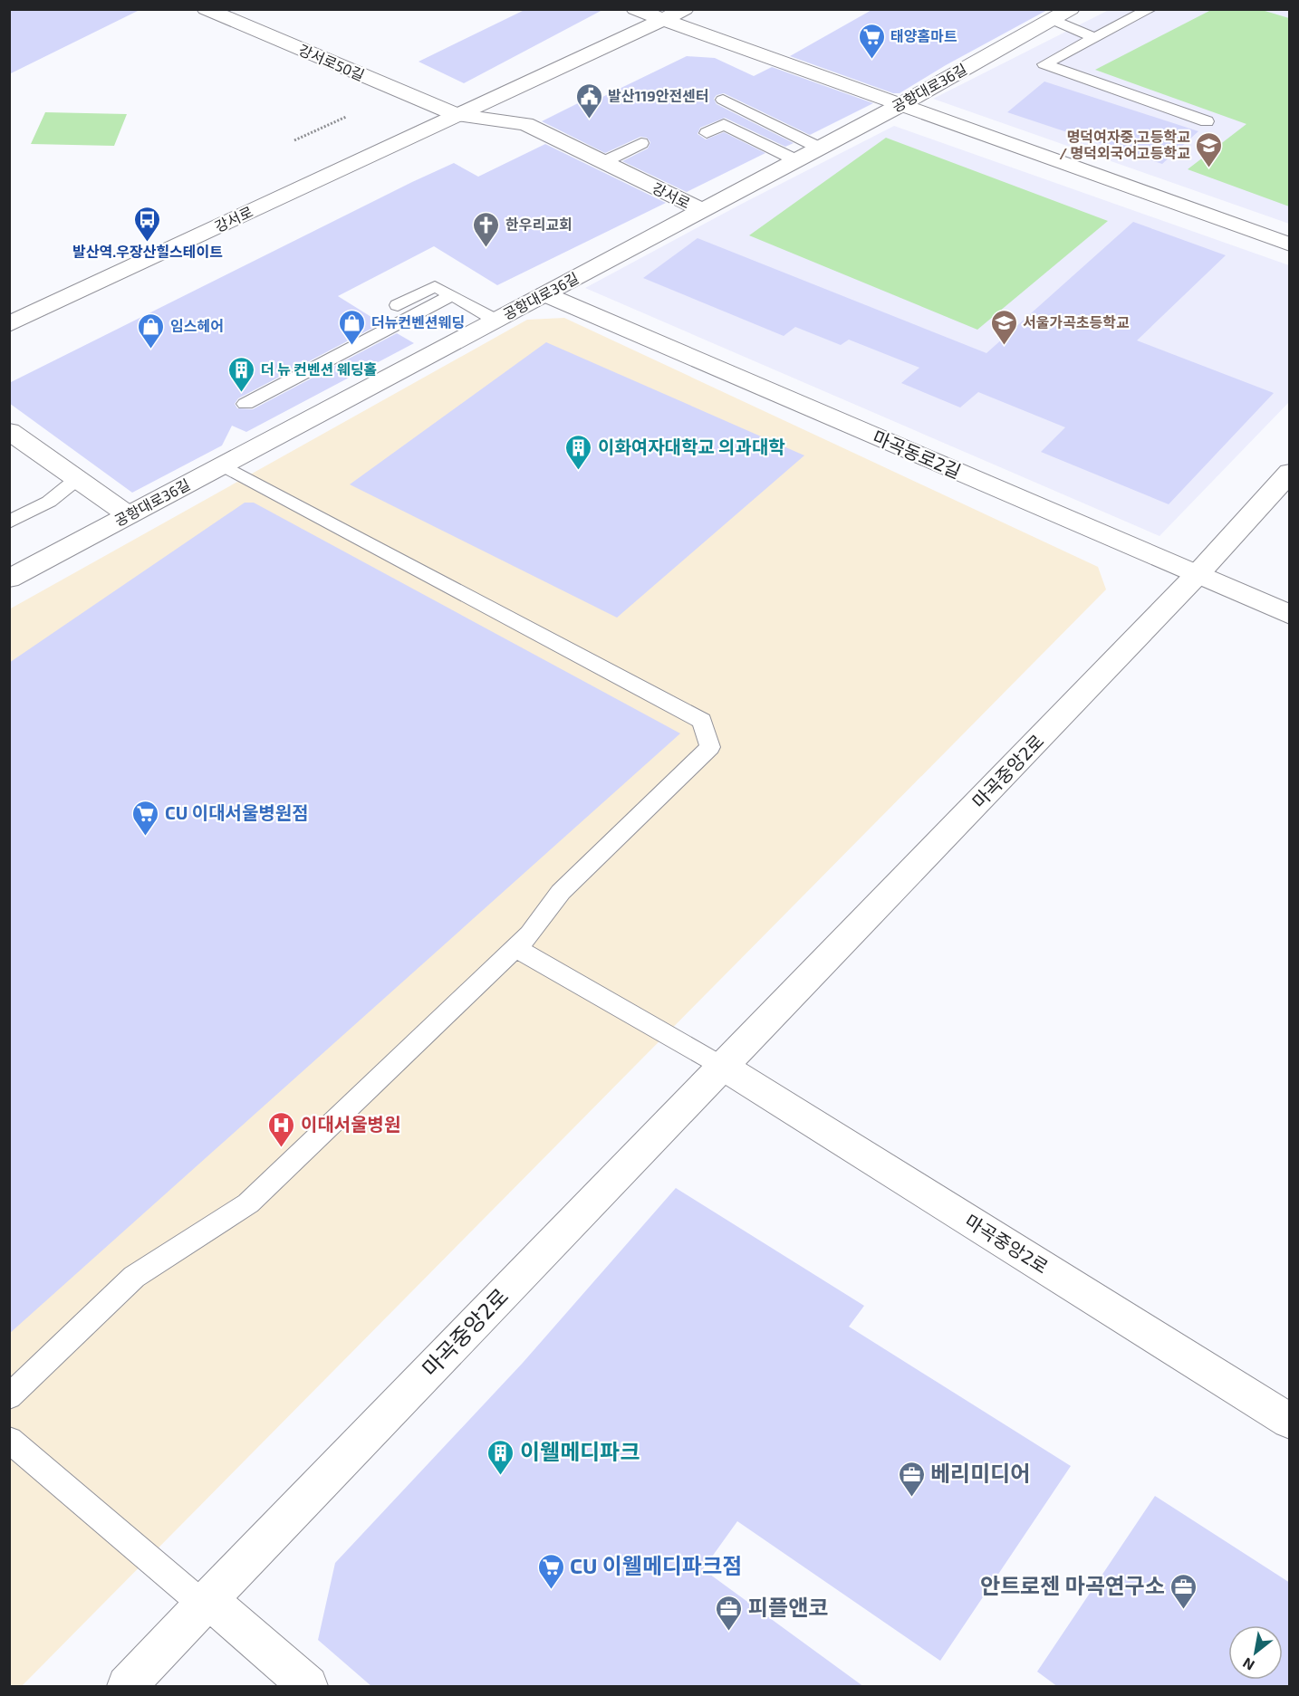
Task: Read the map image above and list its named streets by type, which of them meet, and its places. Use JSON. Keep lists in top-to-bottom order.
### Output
{
  "streets": {
    "street": [
      "강서로50길",
      "공항대로36길",
      "강서로",
      "마곡동로2길",
      "마곡중앙2로"
    ]
  },
  "crossings": [
    ["강서로50길", "강서로"],
    ["공항대로36길", "강서로"],
    ["공항대로36길", "마곡동로2길"],
    ["마곡동로2길", "마곡중앙2로"]
  ],
  "places": {
    "supermarket": ["태양홈마트", "CU 이대서울병원점", "CU 이웰메디파크점"],
    "public building": ["발산119안전센터"],
    "school or university": ["명덕여자중,고등학교 / 명덕외국어고등학교", "서울가곡초등학교"],
    "bus stop": ["발산역.우장산힐스테이트"],
    "church": ["한우리교회"],
    "shop": ["더뉴컨벤션웨딩", "임스헤어"],
    "building": ["더 뉴 컨벤션 웨딩홀", "이화여자대학교 의과대학", "이웰메디파크"],
    "hospital": ["이대서울병원"],
    "office": ["베리미디어", "안트로젠 마곡연구소", "피플앤코"]
  },
  "north": "bottom left"
}
